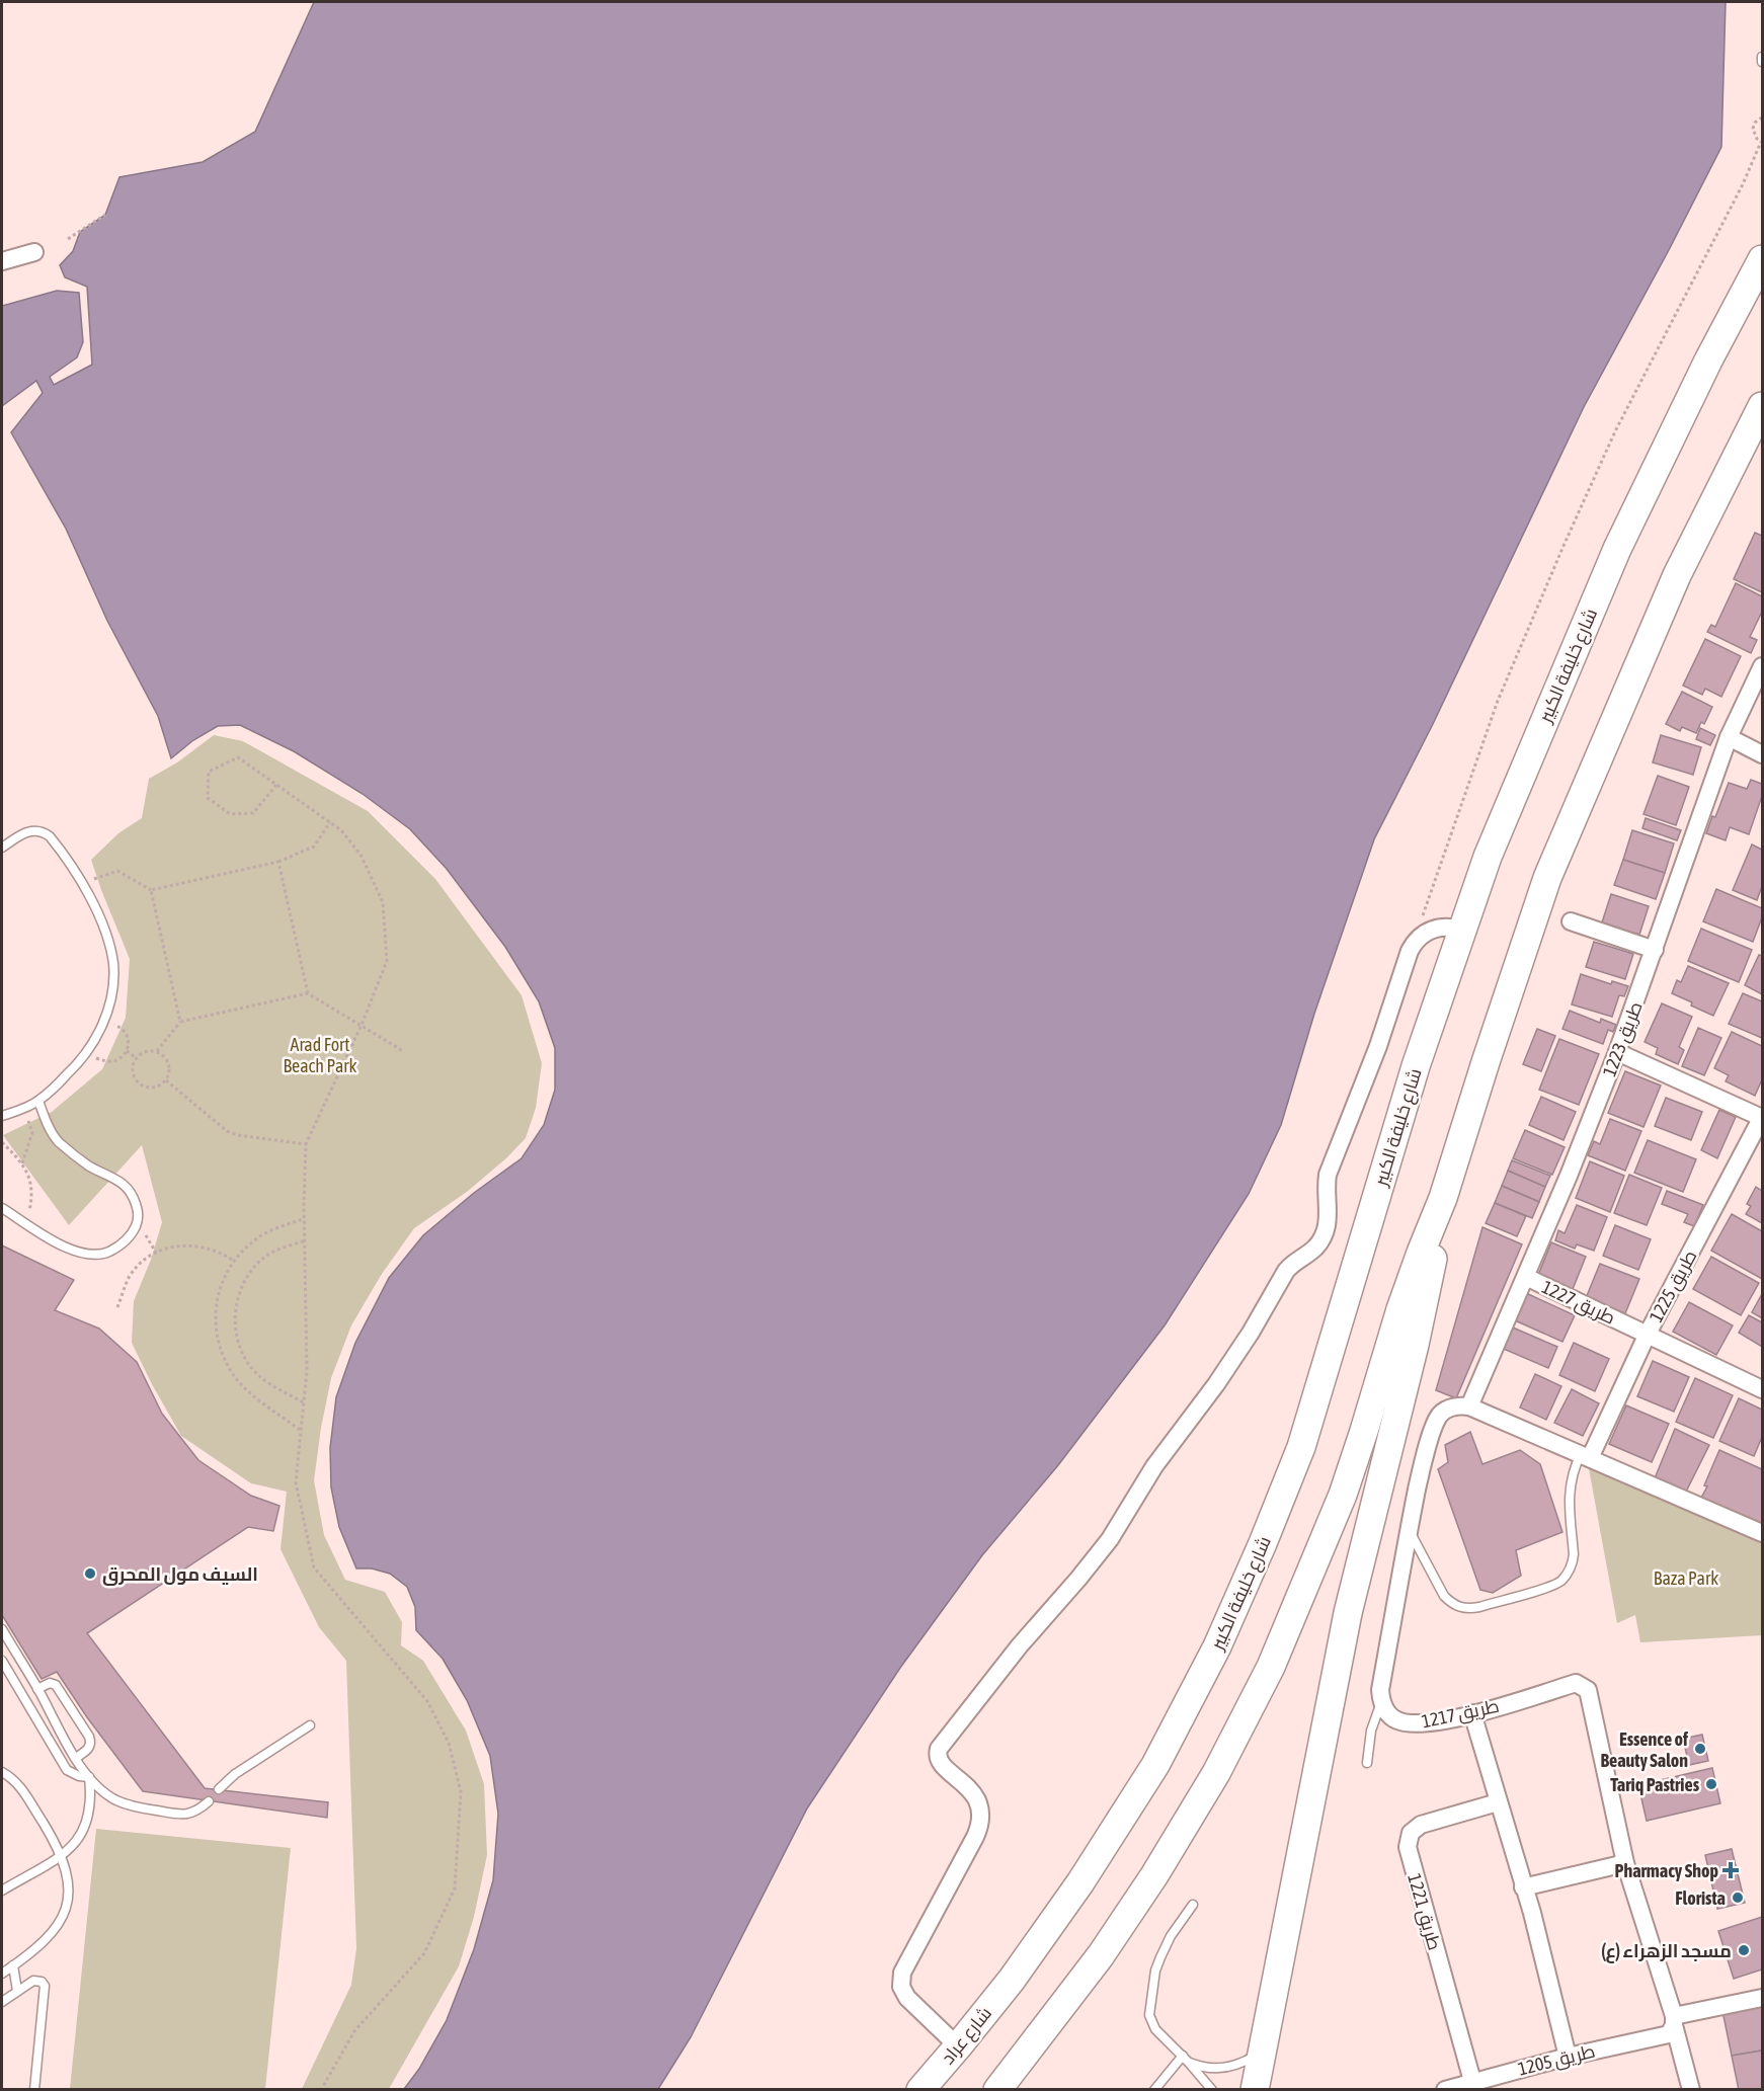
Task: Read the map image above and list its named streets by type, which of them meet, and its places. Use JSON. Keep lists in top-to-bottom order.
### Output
{
  "streets": {
    "main road": ["شارع خليفة الكبير", "شارع عراد"],
    "street": [
      "طريق 1223",
      "طريق 1225",
      "طريق 1227",
      "طريق 1217",
      "طريق 1221",
      "طريق 1205"
    ]
  },
  "crossings": [
    ["شارع خليفة الكبير", "شارع عراد"],
    ["طريق 1223", "طريق 1225"],
    ["طريق 1223", "طريق 1227"],
    ["طريق 1225", "طريق 1227"],
    ["طريق 1217", "طريق 1205"],
    ["طريق 1221", "طريق 1205"]
  ],
  "parks": ["Arad Fort Beach Park", "Baza Park"],
  "places": {
    "other": [
      "السيف مول المحرق",
      "Essence of Beauty Salon",
      "Tariq Pastries",
      "Florista",
      "مسجد الزهراء (ع)"
    ],
    "health": ["Pharmacy Shop"]
  }
}
